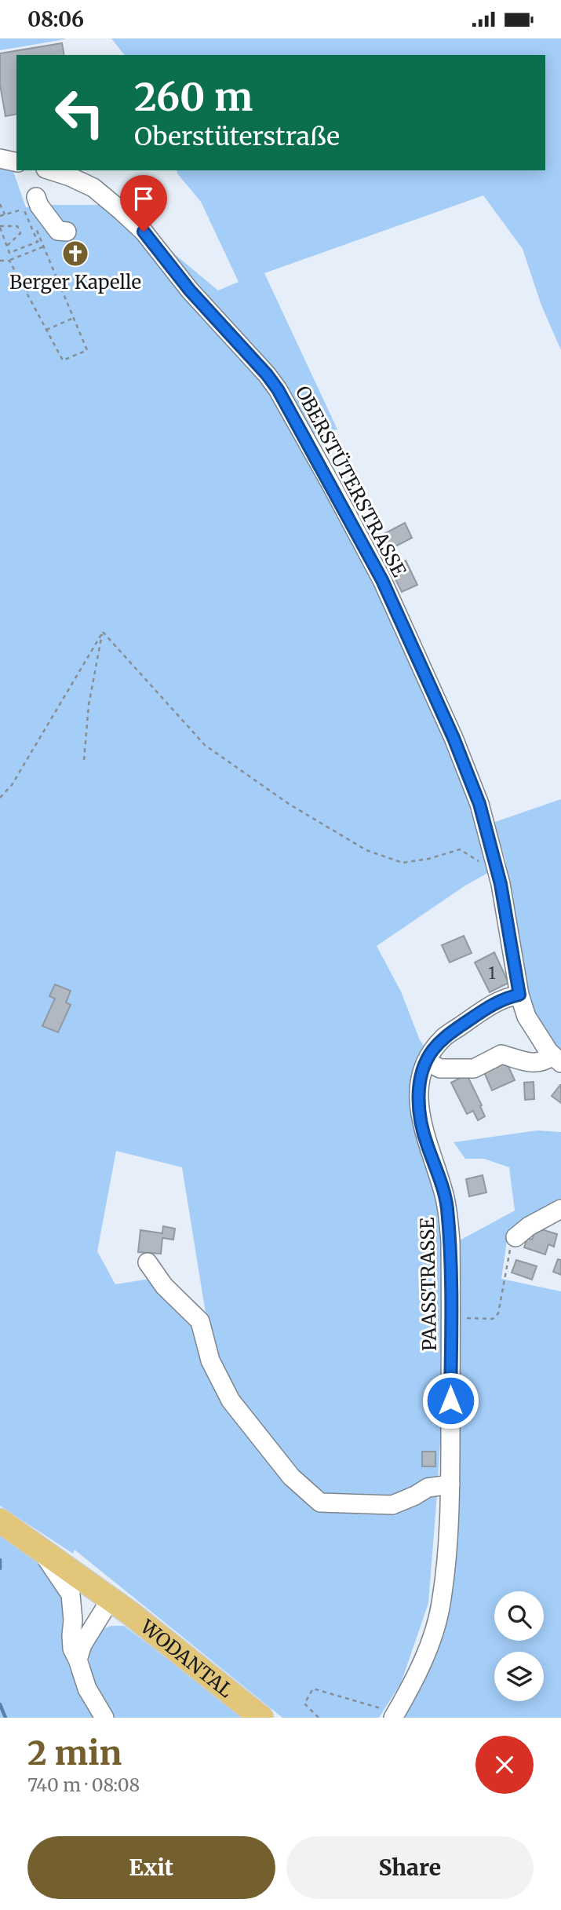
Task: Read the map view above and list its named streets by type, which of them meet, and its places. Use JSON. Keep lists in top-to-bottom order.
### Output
{
  "streets": {
    "main road": ["WODANTAL"],
    "street": ["OBERSTÜTERSTRASSE", "PAASSTRASSE"]
  },
  "crossings": [
    ["OBERSTÜTERSTRASSE", "PAASSTRASSE"]
  ],
  "places": {
    "church": ["Berger Kapelle"]
  },
  "house_numbers": ["1"],
  "page": {
    "status": "08:06",
    "turn": ["260 m", "Oberstüterstraße"],
    "heading": ["2 min", "740 m · 08:08"],
    "buttons": ["Exit", "Share"]
  }
}
